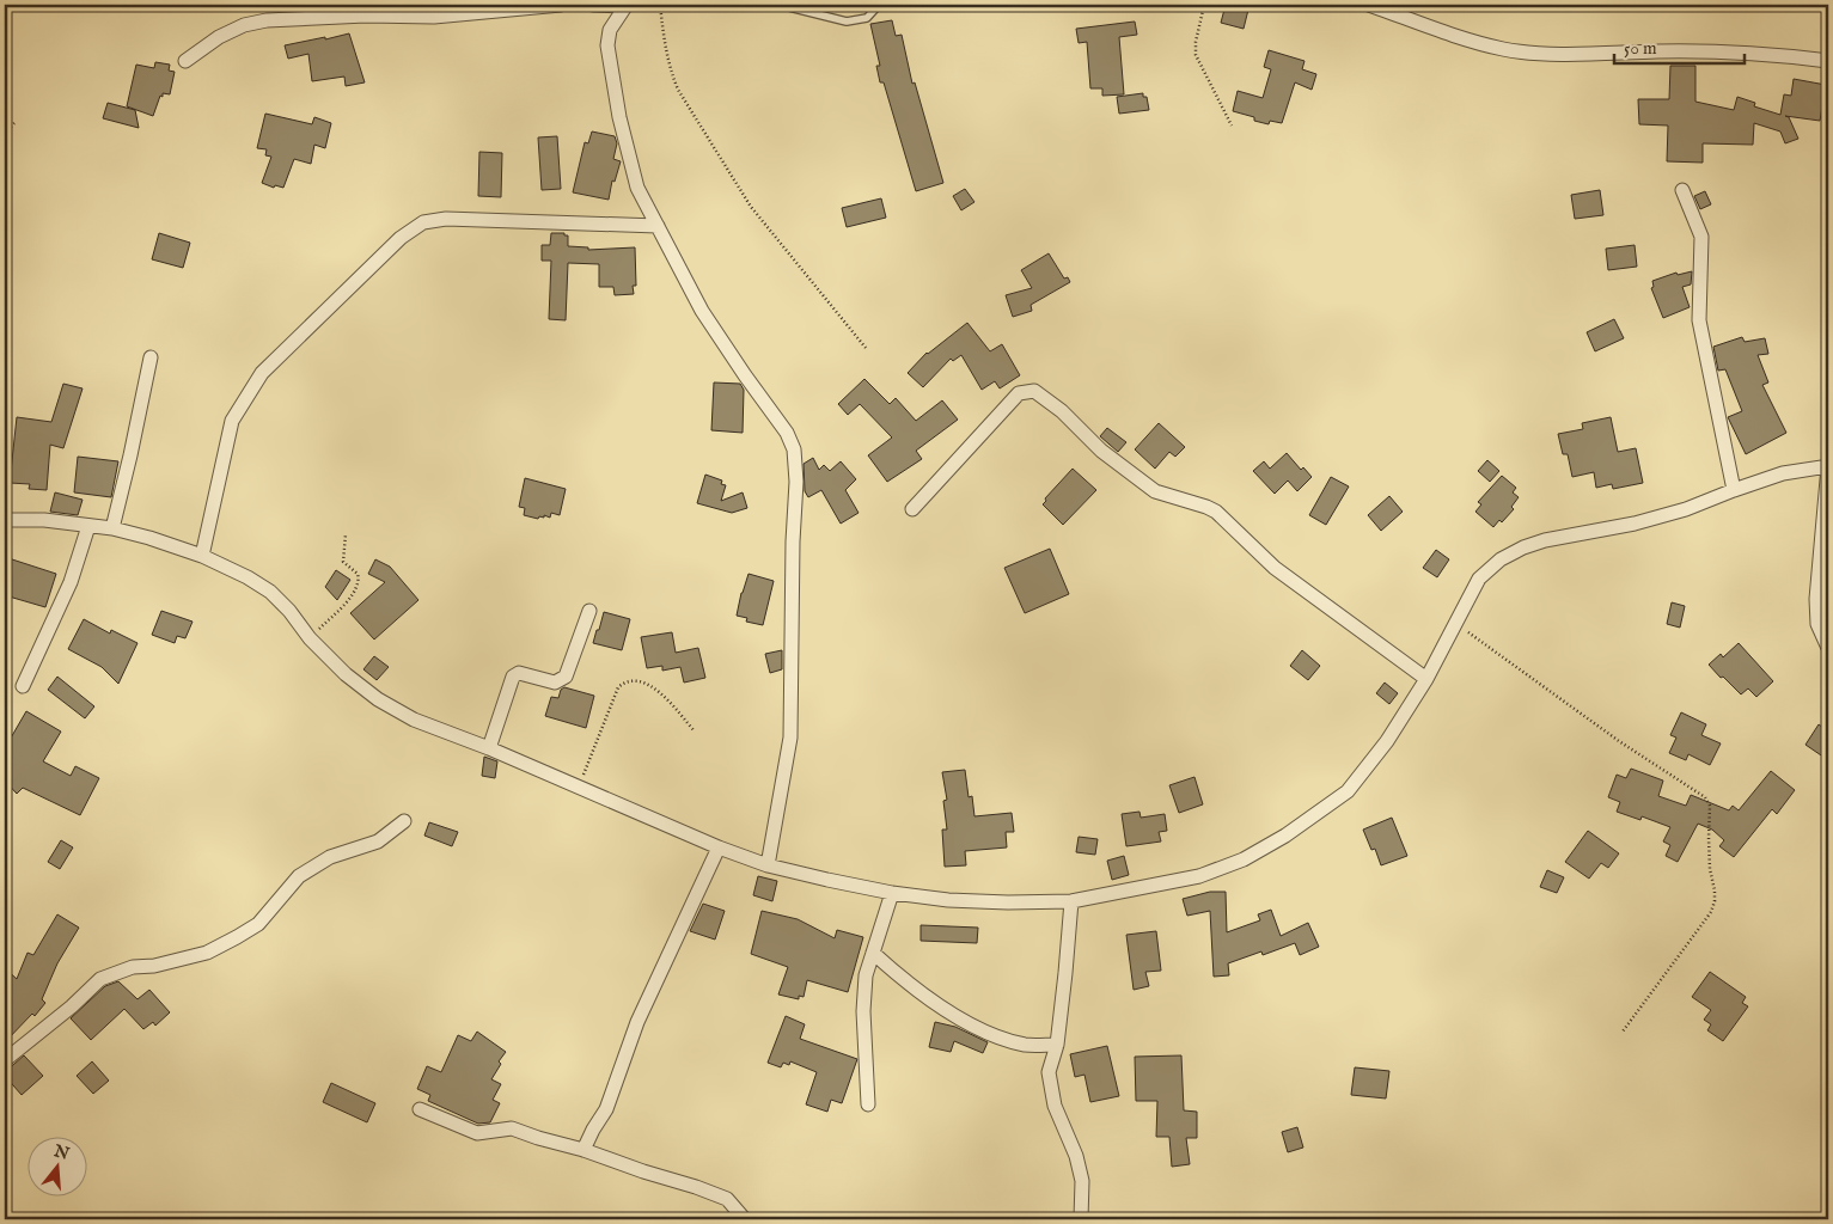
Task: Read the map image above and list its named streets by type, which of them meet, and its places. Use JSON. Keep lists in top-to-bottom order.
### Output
{
  "scale_bar": "50 m",
  "north": "top"
}
